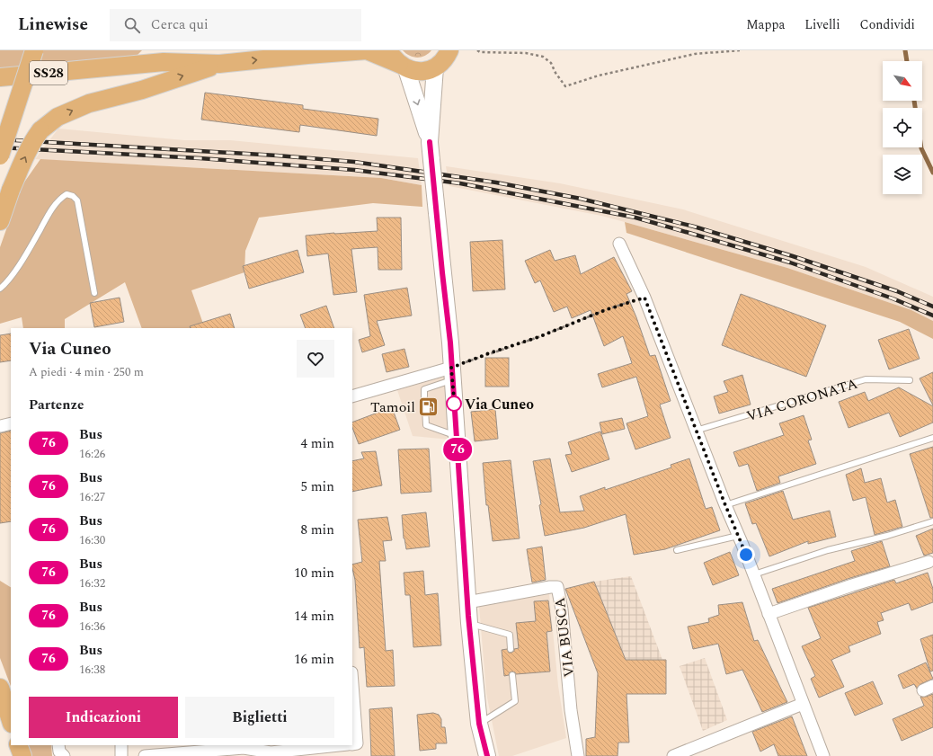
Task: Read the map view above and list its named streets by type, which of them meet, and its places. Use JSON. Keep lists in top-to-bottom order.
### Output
{
  "streets": {
    "main road": ["SS28"],
    "street": ["VIA BUSCA"],
    "lane": ["VIA CORONATA"]
  },
  "places": {
    "other": ["Via Cuneo"],
    "fuel station": ["Tamoil"]
  },
  "lines": ["bus line 76"],
  "north": "bottom right",
  "page": {
    "header": "Linewise",
    "search": "Cerca qui",
    "nav": ["Mappa", "Livelli", "Condividi"],
    "on_map": "76",
    "heading": [
      ["Via Cuneo", "A piedi · 4 min · 250 m"],
      "Partenze"
    ],
    "list": [
      {
        "mark": "76",
        "name": "Bus",
        "note": "16:26",
        "value": "4 min"
      },
      {
        "mark": "76",
        "name": "Bus",
        "note": "16:27",
        "value": "5 min"
      },
      {
        "mark": "76",
        "name": "Bus",
        "note": "16:30",
        "value": "8 min"
      },
      {
        "mark": "76",
        "name": "Bus",
        "note": "16:32",
        "value": "10 min"
      },
      {
        "mark": "76",
        "name": "Bus",
        "note": "16:36",
        "value": "14 min"
      },
      {
        "mark": "76",
        "name": "Bus",
        "note": "16:38",
        "value": "16 min"
      }
    ],
    "buttons": ["Indicazioni", "Biglietti"]
  }
}
